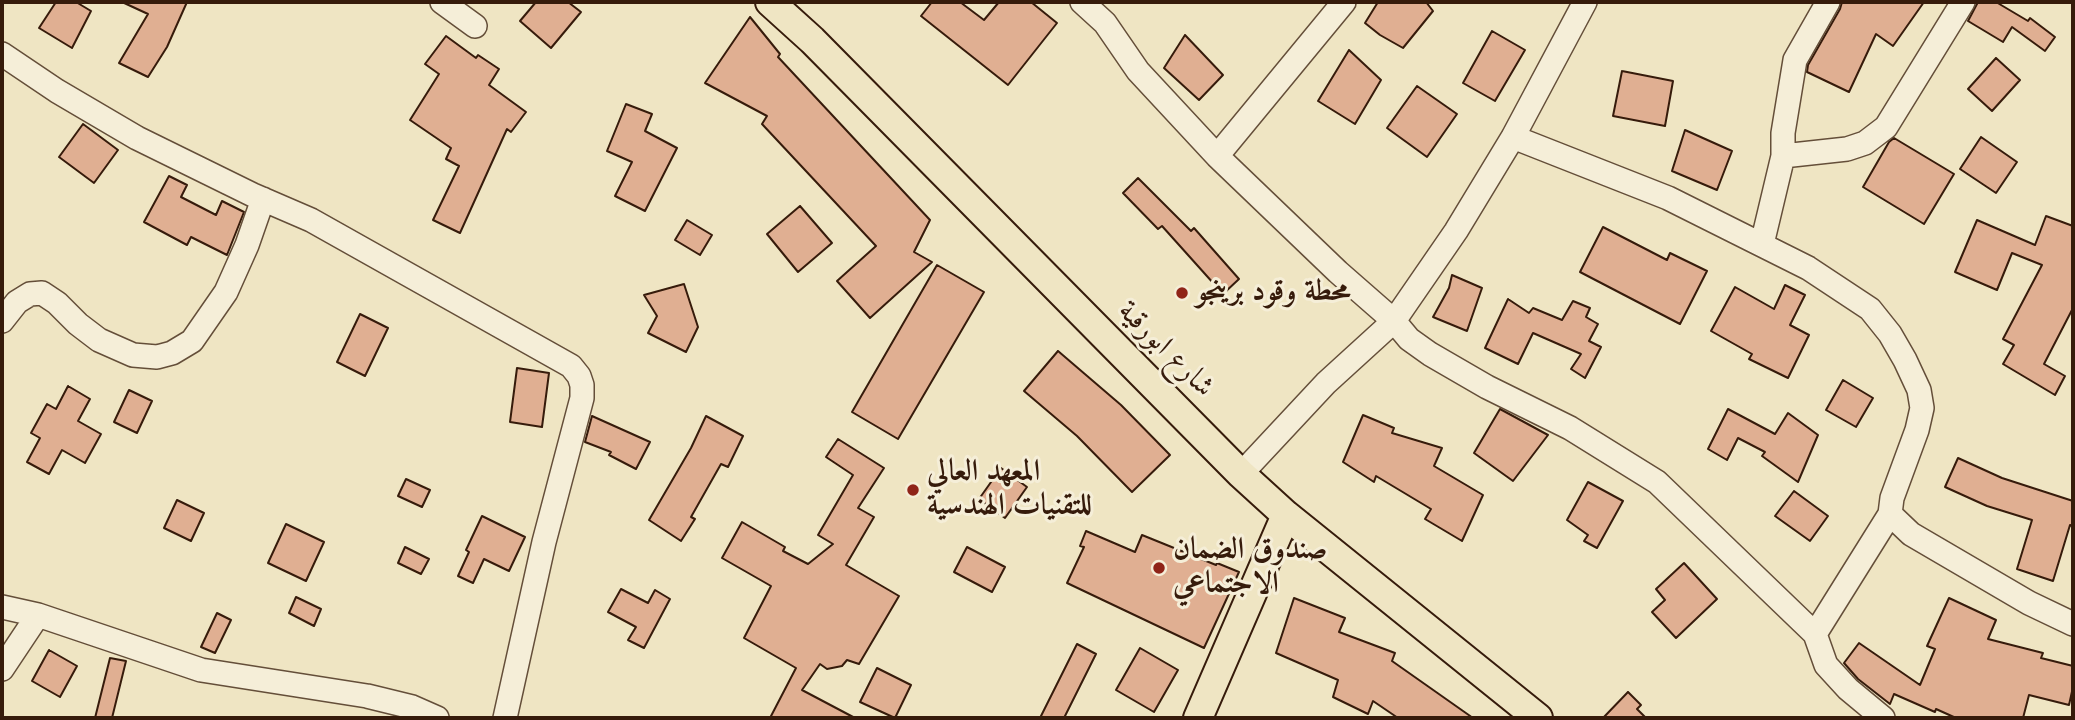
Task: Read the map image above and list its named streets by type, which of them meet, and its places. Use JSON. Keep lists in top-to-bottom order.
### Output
{
  "streets": {
    "main road": ["شارع ابورقية"]
  },
  "places": ["محطة وقود برينجو", "المعهد العالي للتقنيات الهندسية", "صندوق الضمان الاجتماعي"]
}
